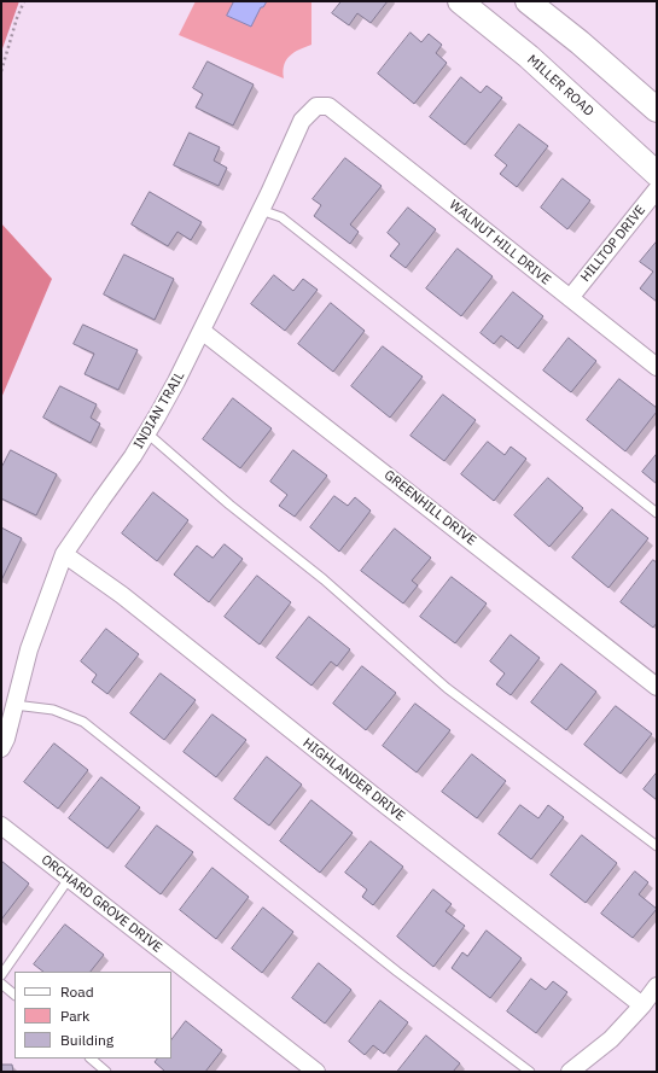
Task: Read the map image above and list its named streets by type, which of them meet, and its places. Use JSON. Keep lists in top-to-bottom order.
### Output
{
  "streets": {
    "main road": ["MILLER ROAD"],
    "street": [
      "WALNUT HILL DRIVE",
      "HILLTOP DRIVE",
      "INDIAN TRAIL",
      "GREENHILL DRIVE",
      "HIGHLANDER DRIVE",
      "ORCHARD GROVE DRIVE"
    ]
  },
  "crossings": [
    ["WALNUT HILL DRIVE", "HILLTOP DRIVE"],
    ["WALNUT HILL DRIVE", "INDIAN TRAIL"],
    ["INDIAN TRAIL", "GREENHILL DRIVE"],
    ["INDIAN TRAIL", "HIGHLANDER DRIVE"]
  ],
  "legend": ["Road", "Park", "Building"]
}
